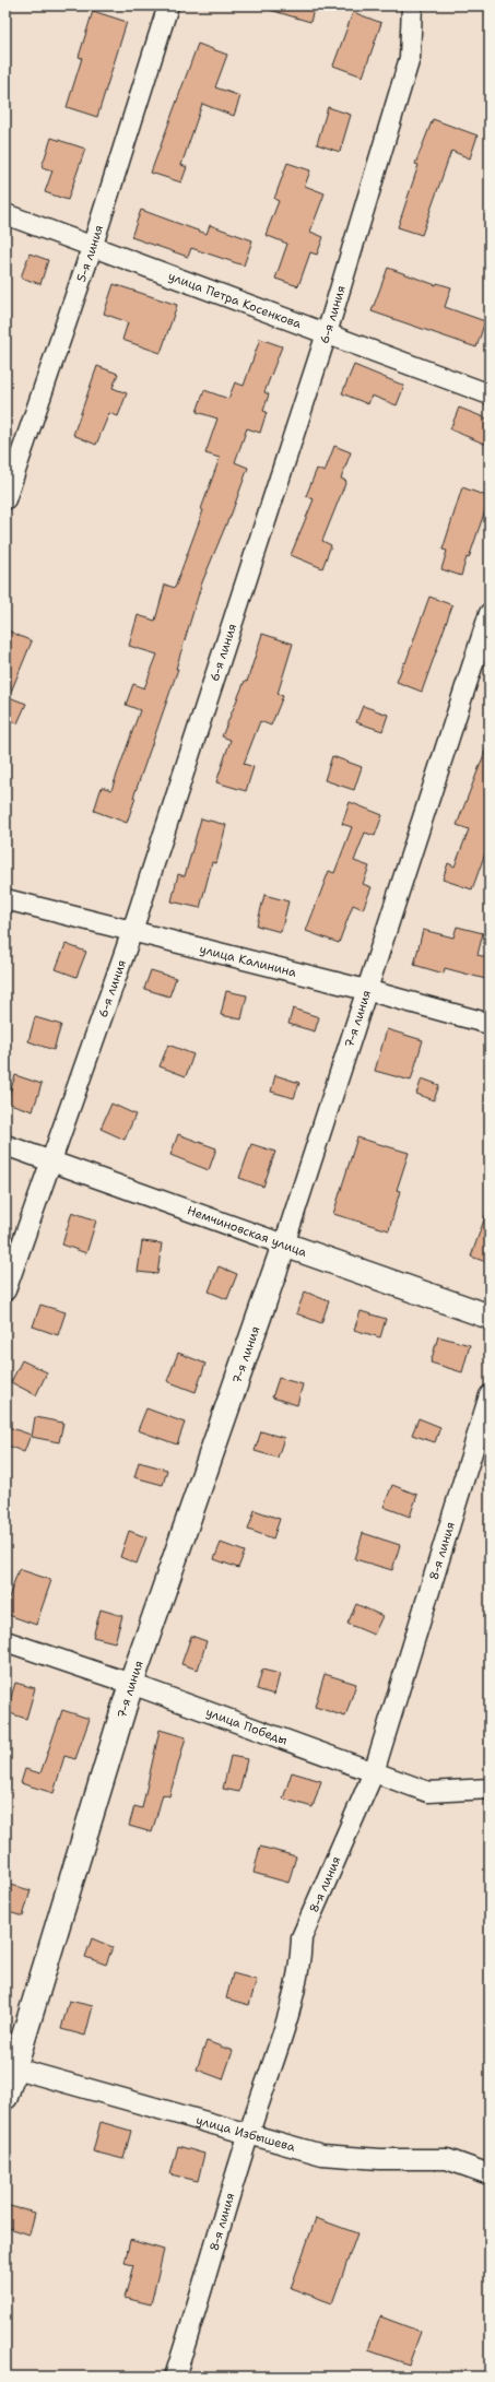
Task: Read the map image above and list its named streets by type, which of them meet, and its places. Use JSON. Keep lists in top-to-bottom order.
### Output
{
  "streets": {
    "main road": ["7-я линия", "Немчиновская улица"],
    "street": [
      "5-я линия",
      "улица Петра Косенкова",
      "6-я линия",
      "улица Калинина",
      "8-я линия",
      "улица Победы",
      "улица Избышева"
    ]
  },
  "crossings": [
    ["5-я линия", "улица Петра Косенкова"],
    ["улица Петра Косенкова", "6-я линия"],
    ["6-я линия", "улица Калинина"],
    ["6-я линия", "Немчиновская улица"],
    ["улица Калинина", "7-я линия"],
    ["7-я линия", "Немчиновская улица"],
    ["7-я линия", "улица Победы"],
    ["7-я линия", "улица Избышева"],
    ["8-я линия", "улица Победы"],
    ["8-я линия", "улица Избышева"]
  ]
}
